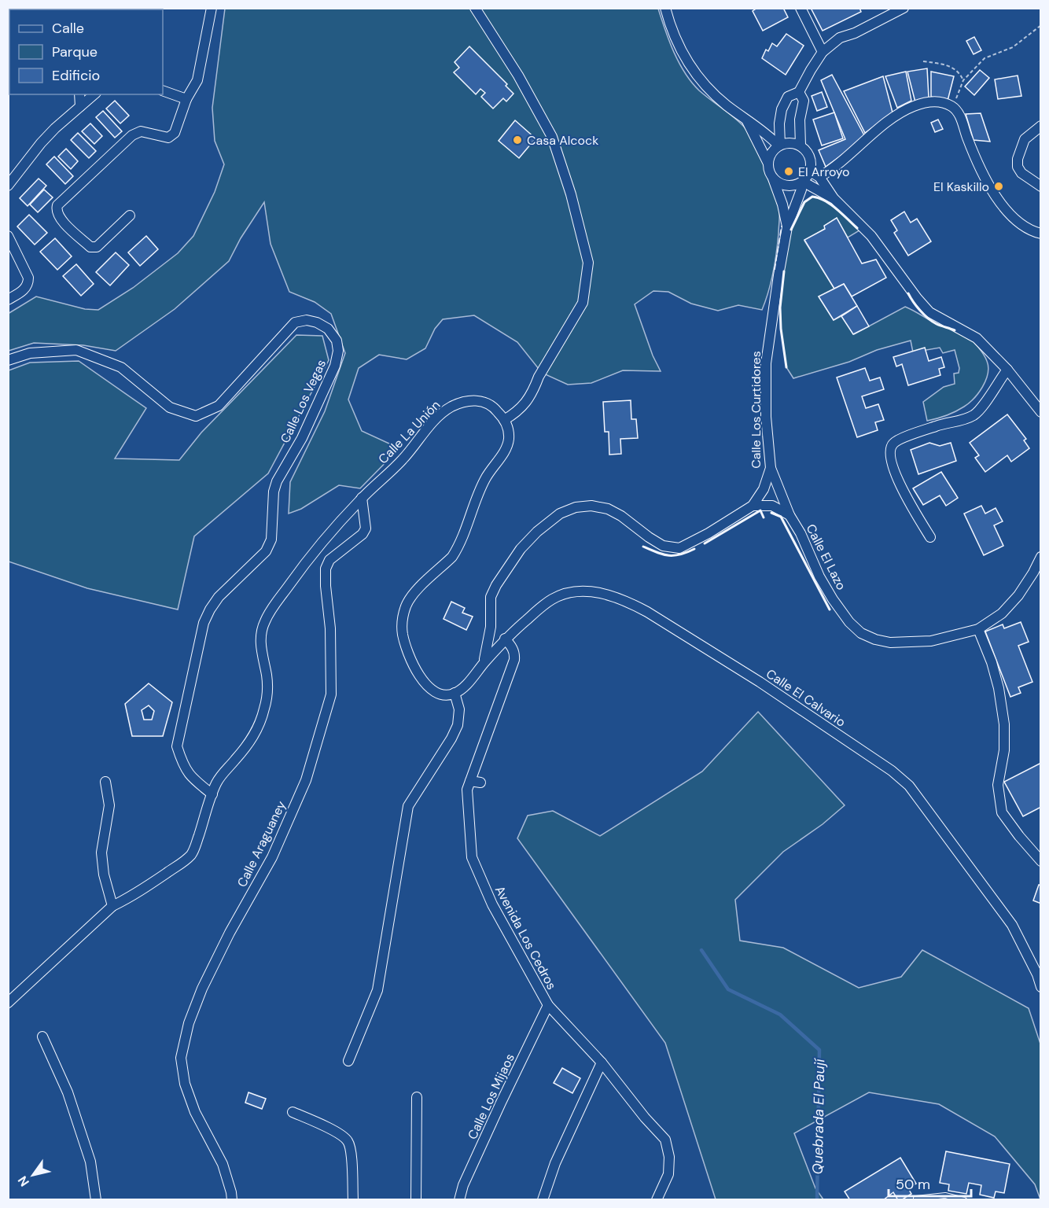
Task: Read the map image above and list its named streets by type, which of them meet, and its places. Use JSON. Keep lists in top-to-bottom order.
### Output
{
  "streets": {
    "street": [
      "Calle Los Vegas",
      "Calle Los Curtidores",
      "Calle La Unión",
      "Calle El Lazo",
      "Calle El Calvario",
      "Calle Araguaney",
      "Avenida Los Cedros",
      "Calle Los Mijaos"
    ]
  },
  "crossings": [
    ["Calle Los Vegas", "Calle La Unión"],
    ["Calle Los Curtidores", "Calle El Lazo"],
    ["Calle Los Curtidores", "Calle El Calvario"],
    ["Calle La Unión", "Calle Araguaney"],
    ["Calle El Calvario", "Avenida Los Cedros"],
    ["Avenida Los Cedros", "Calle Los Mijaos"]
  ],
  "water": ["Quebrada El Paují"],
  "places": ["Casa Alcock", "El Arroyo", "El Kaskillo"],
  "legend": ["Calle", "Parque", "Edificio"],
  "scale_bar": "50 m",
  "north": "bottom left"
}
